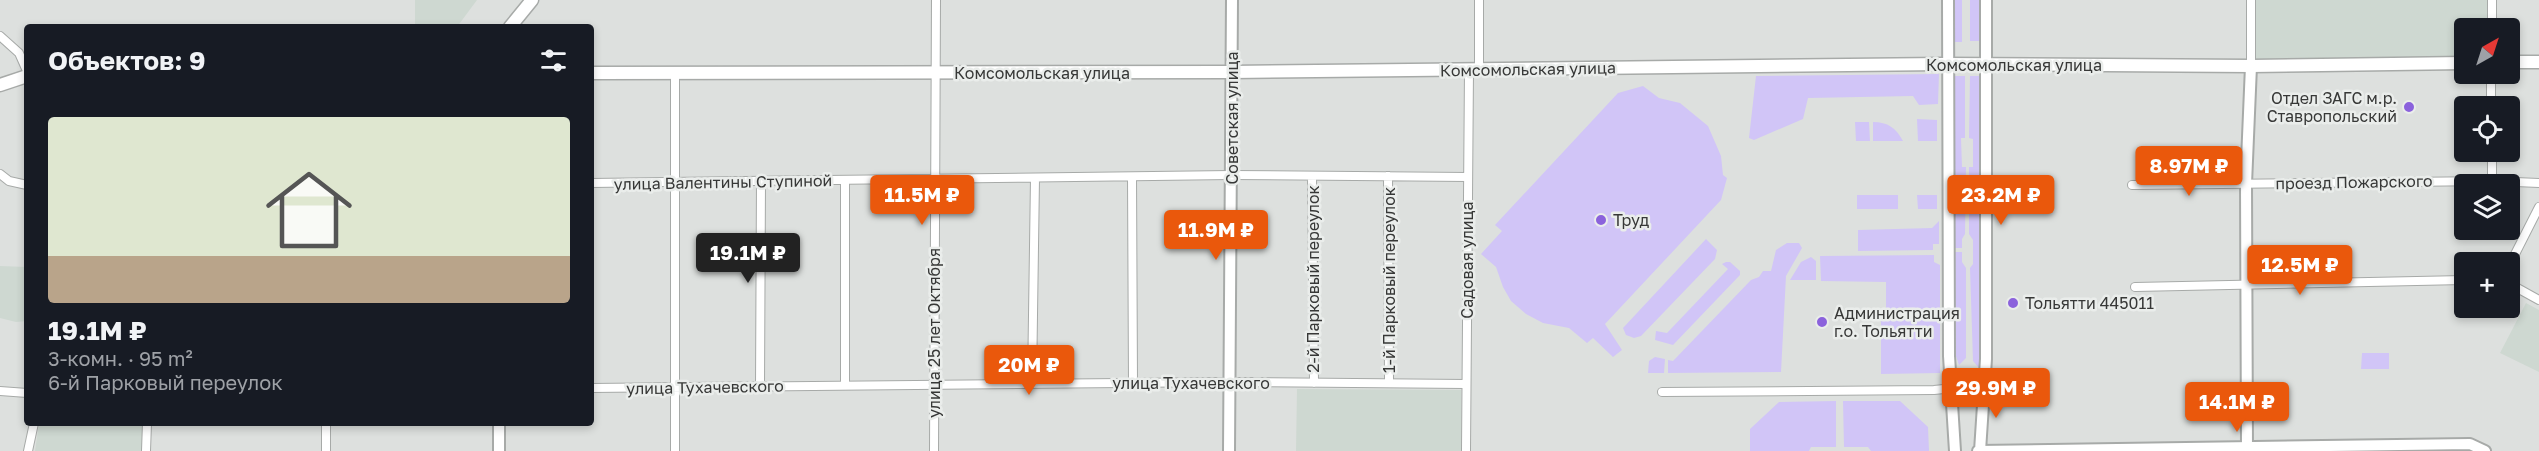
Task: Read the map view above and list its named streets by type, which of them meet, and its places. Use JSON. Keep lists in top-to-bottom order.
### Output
{
  "streets": {
    "main road": ["Комсомольская улица", "Советская улица"],
    "street": [
      "улица Валентины Ступиной",
      "проезд Пожарского",
      "Садовая улица",
      "2-й Парковый переулок",
      "1-й Парковый переулок",
      "улица 25 лет Октября",
      "улица Тухачевского"
    ]
  },
  "crossings": [
    ["Комсомольская улица", "Советская улица"],
    ["Комсомольская улица", "Садовая улица"],
    ["Комсомольская улица", "улица 25 лет Октября"],
    ["Советская улица", "улица Валентины Ступиной"],
    ["Советская улица", "улица Тухачевского"],
    ["улица Валентины Ступиной", "Садовая улица"],
    ["улица Валентины Ступиной", "2-й Парковый переулок"],
    ["улица Валентины Ступиной", "1-й Парковый переулок"],
    ["улица Валентины Ступиной", "улица 25 лет Октября"],
    ["Садовая улица", "улица Тухачевского"],
    ["2-й Парковый переулок", "улица Тухачевского"],
    ["1-й Парковый переулок", "улица Тухачевского"],
    ["улица 25 лет Октября", "улица Тухачевского"]
  ],
  "places": [
    "Отдел ЗАГС м.р. Ставропольский",
    "Труд",
    "Тольятти 445011",
    "Администрация г.о. Тольятти"
  ],
  "north": "top right",
  "page": {
    "map_buttons": "+",
    "heading": "Объектов: 9",
    "list": [
      {
        "name": "19.1M ₽",
        "note": "3-комн. · 95 m² · 6-й Парковый переулок"
      }
    ],
    "price": [
      "8.97M ₽",
      "11.5M ₽",
      "23.2M ₽",
      "11.9M ₽",
      "19.1M ₽",
      "12.5M ₽",
      "20M ₽",
      "29.9M ₽",
      "14.1M ₽"
    ]
  }
}
